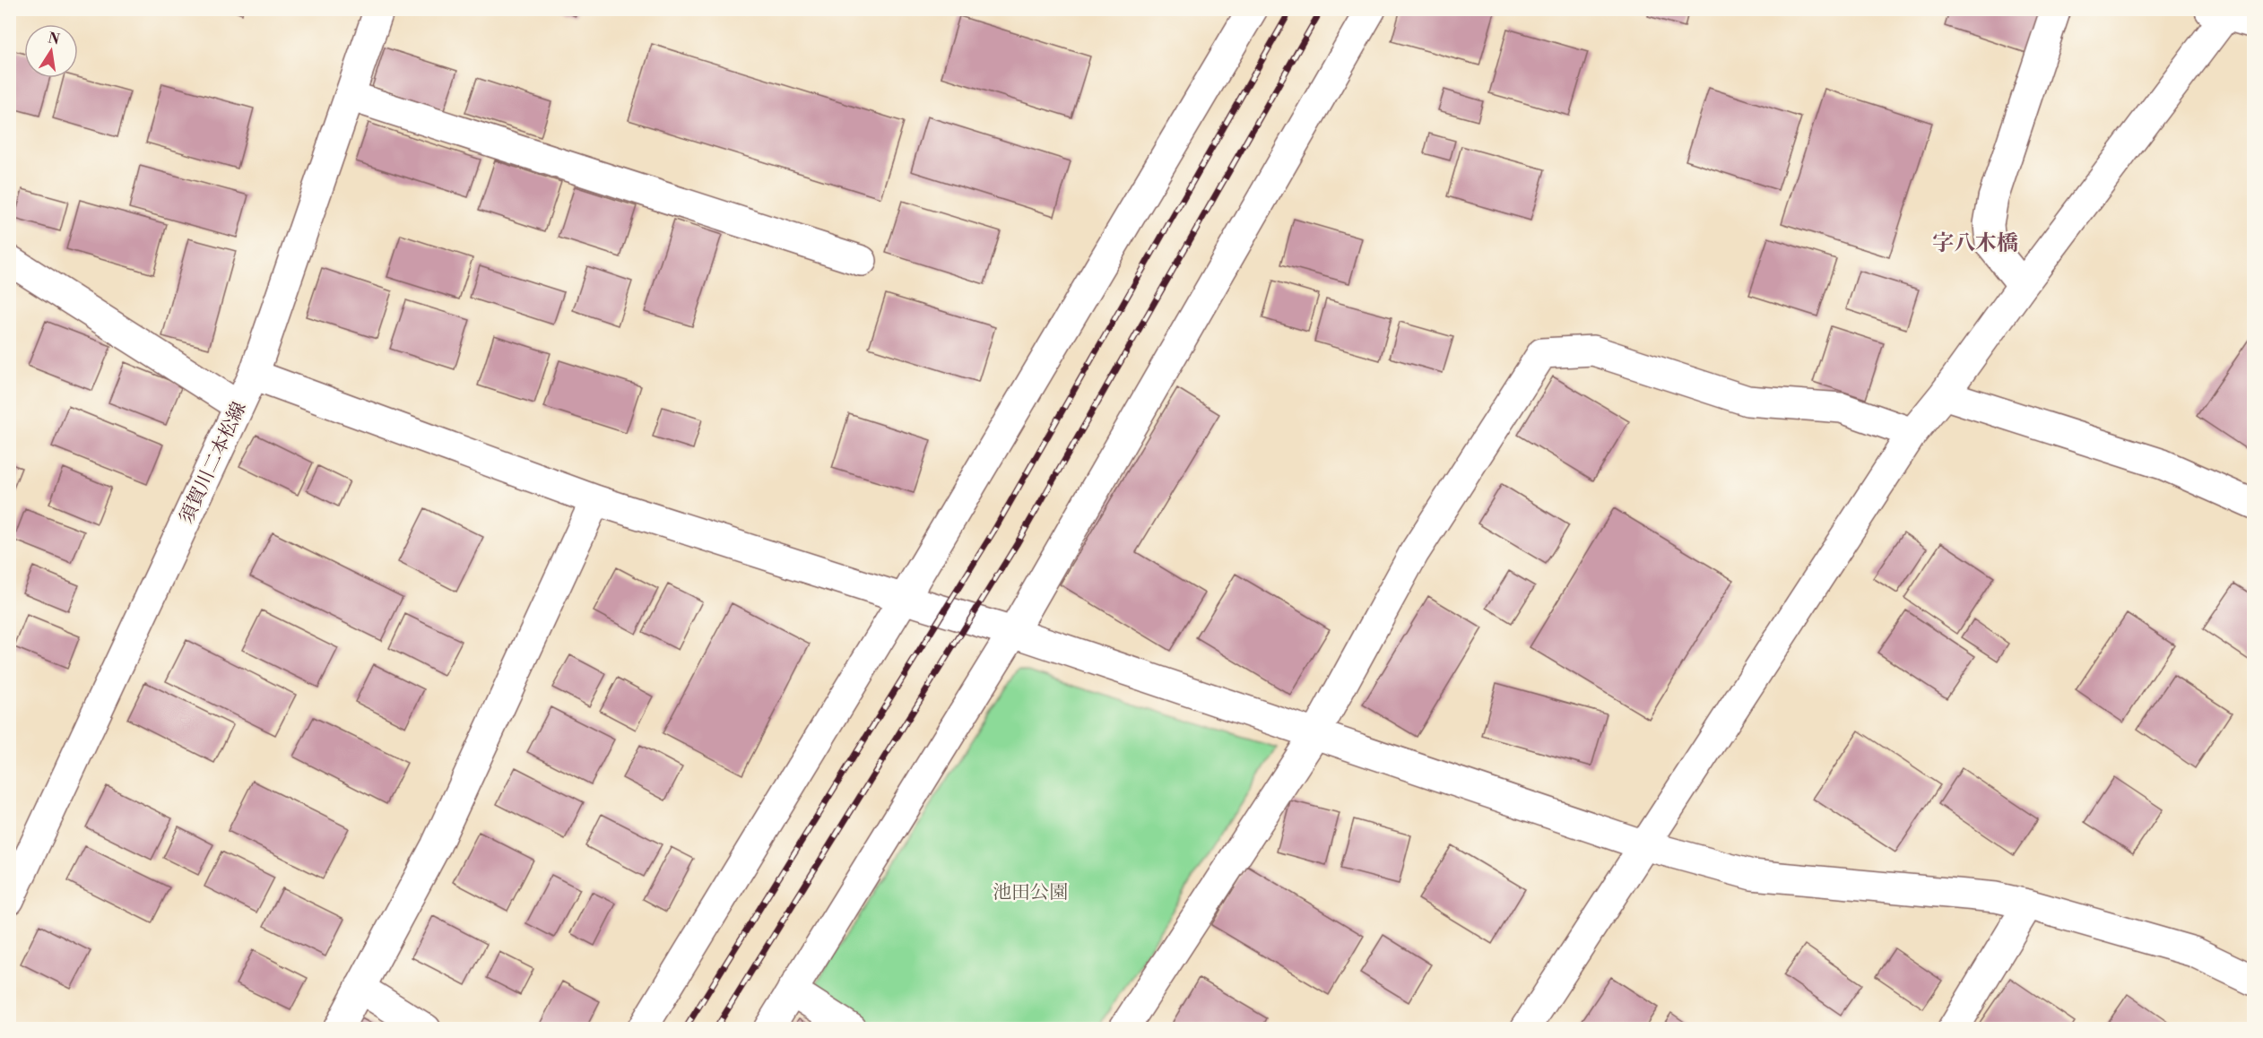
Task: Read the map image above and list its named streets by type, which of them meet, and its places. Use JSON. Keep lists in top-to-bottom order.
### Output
{
  "streets": {
    "street": ["須賀川二本松線"]
  },
  "districts": ["字八木橋"],
  "parks": ["池田公園"],
  "north": "top"
}
